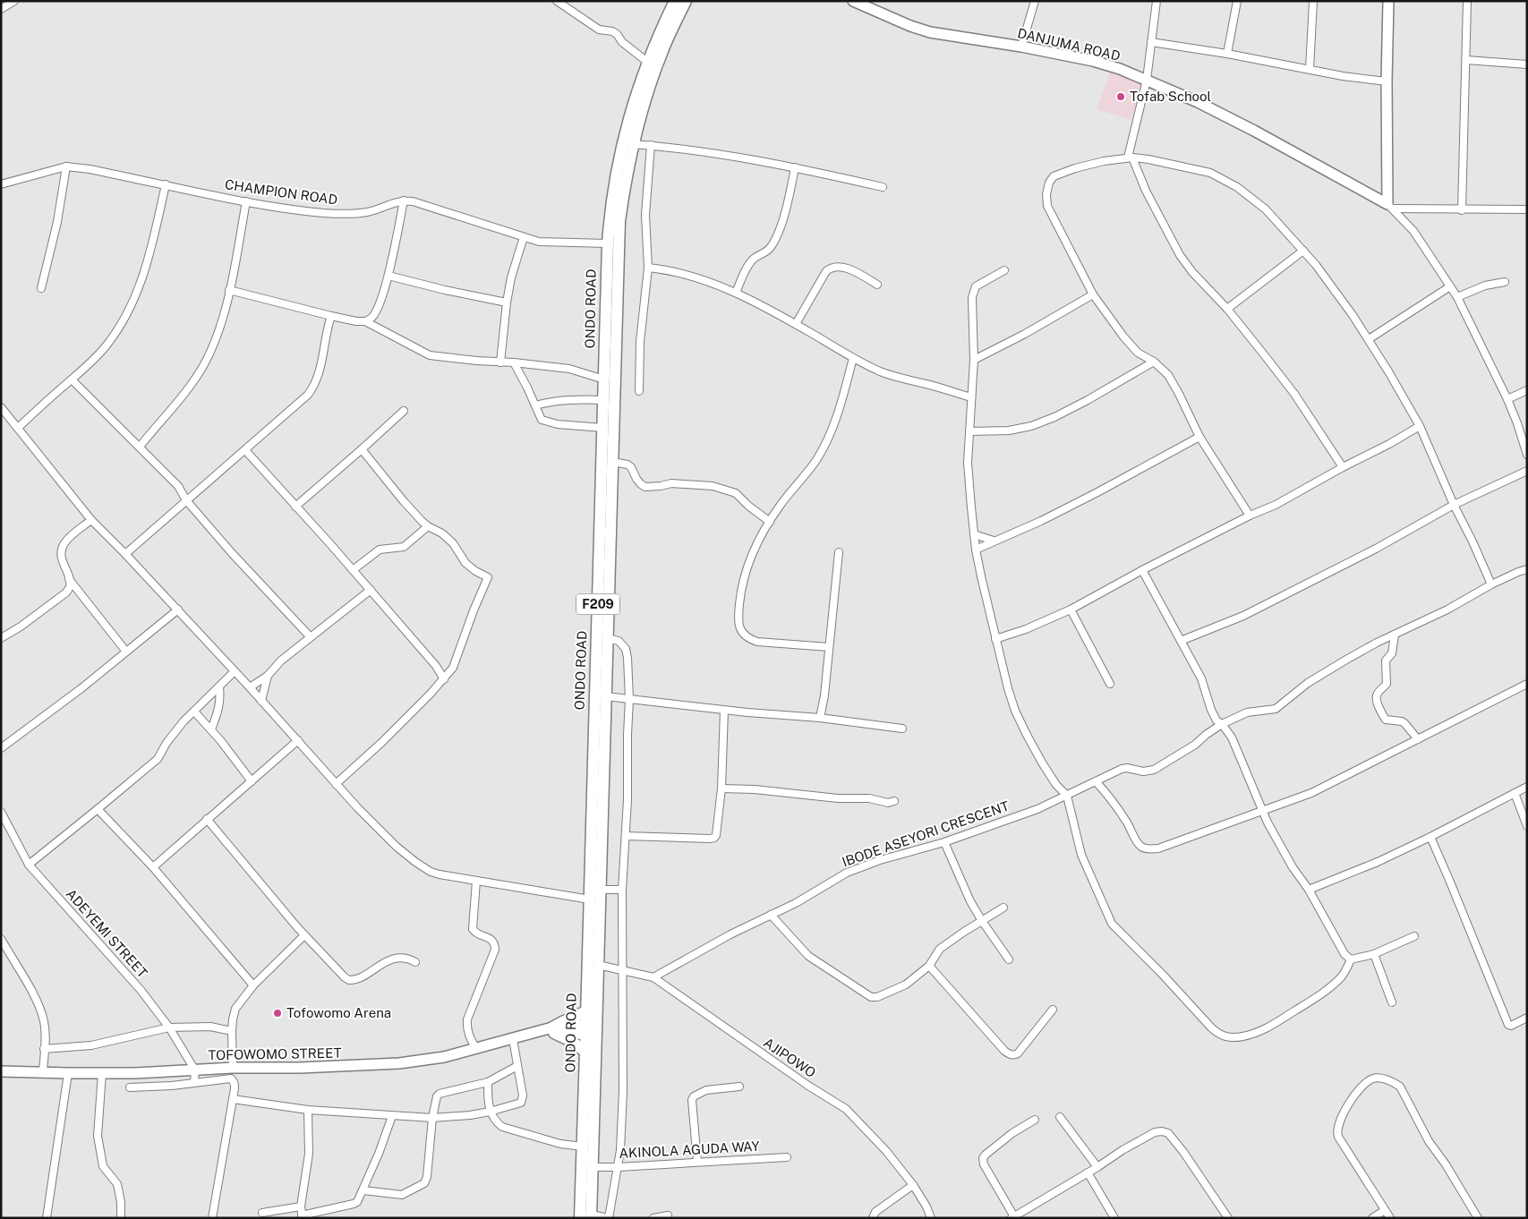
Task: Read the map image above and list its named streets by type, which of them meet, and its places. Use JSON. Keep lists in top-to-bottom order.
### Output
{
  "streets": {
    "main road": ["ONDO ROAD", "F209"],
    "street": [
      "DANJUMA ROAD",
      "CHAMPION ROAD",
      "IBODE ASEYORI CRESCENT",
      "ADEYEMI STREET",
      "TOFOWOMO STREET",
      "AJIPOWO",
      "AKINOLA AGUDA WAY"
    ]
  },
  "crossings": [
    ["CHAMPION ROAD", "ONDO ROAD"],
    ["ONDO ROAD", "TOFOWOMO STREET"],
    ["ONDO ROAD", "AJIPOWO"],
    ["ONDO ROAD", "AKINOLA AGUDA WAY"],
    ["IBODE ASEYORI CRESCENT", "AJIPOWO"],
    ["ADEYEMI STREET", "TOFOWOMO STREET"]
  ],
  "places": ["Tofab School", "Tofowomo Arena"]
}
